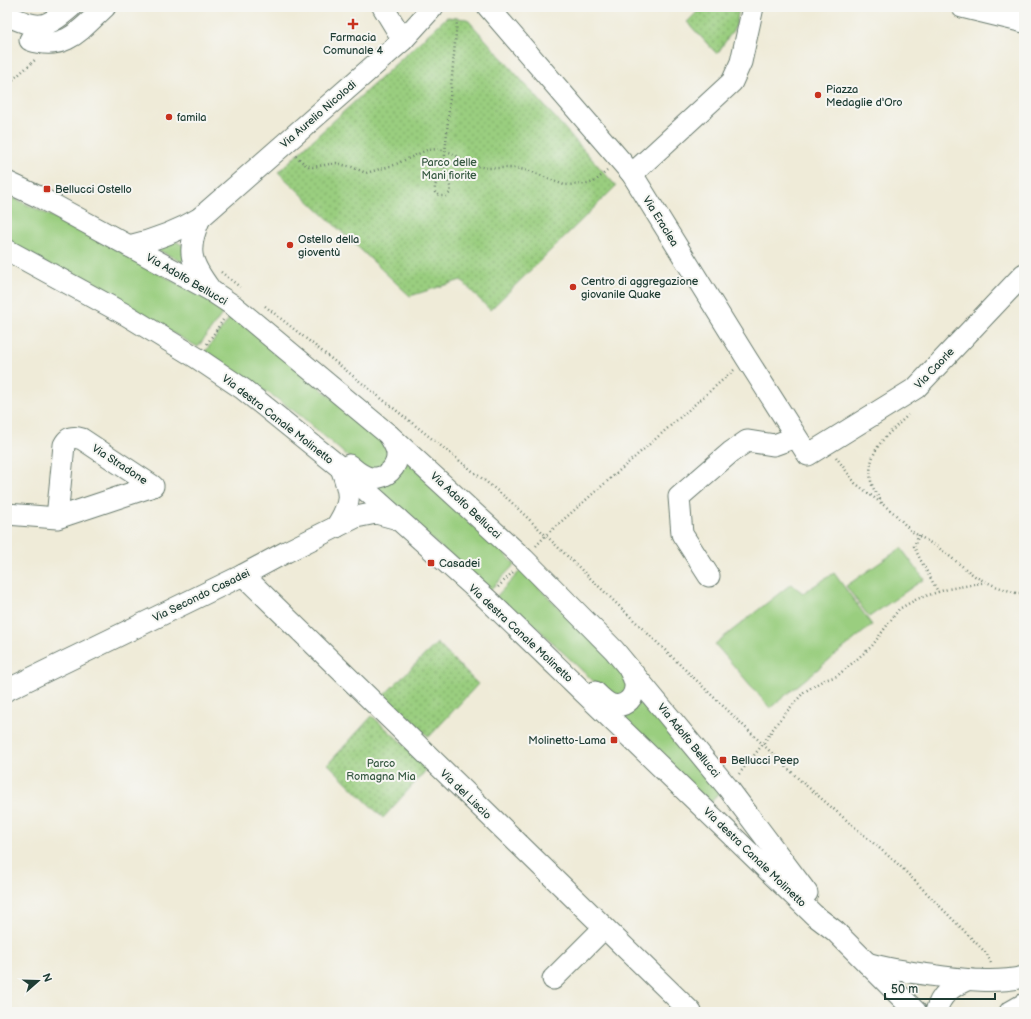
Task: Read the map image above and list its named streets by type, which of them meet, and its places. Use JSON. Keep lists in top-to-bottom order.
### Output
{
  "streets": {
    "street": [
      "Via Aurelio Nicolodi",
      "Via Eraclea",
      "Via Adolfo Bellucci",
      "Via Caorle",
      "Via destra Canale Molinetto",
      "Via Stradone",
      "Via Secondo Casadei",
      "Via del Liscio"
    ]
  },
  "crossings": [
    ["Via Aurelio Nicolodi", "Via Adolfo Bellucci"],
    ["Via Eraclea", "Via Caorle"],
    ["Via Adolfo Bellucci", "Via destra Canale Molinetto"],
    ["Via destra Canale Molinetto", "Via Secondo Casadei"],
    ["Via Secondo Casadei", "Via del Liscio"]
  ],
  "parks": ["Parco delle Mani fiorite", "Parco Romagna Mia"],
  "places": {
    "health": ["Farmacia Comunale 4"],
    "other": [
      "Piazza Medaglie d'Oro",
      "famila",
      "Ostello della gioventù",
      "Centro di aggregazione giovanile Quake"
    ],
    "transit": [
      "Bellucci Ostello",
      "Casadei",
      "Molinetto-Lama",
      "Bellucci Peep"
    ]
  },
  "scale_bar": "50 m",
  "north": "right"
}
